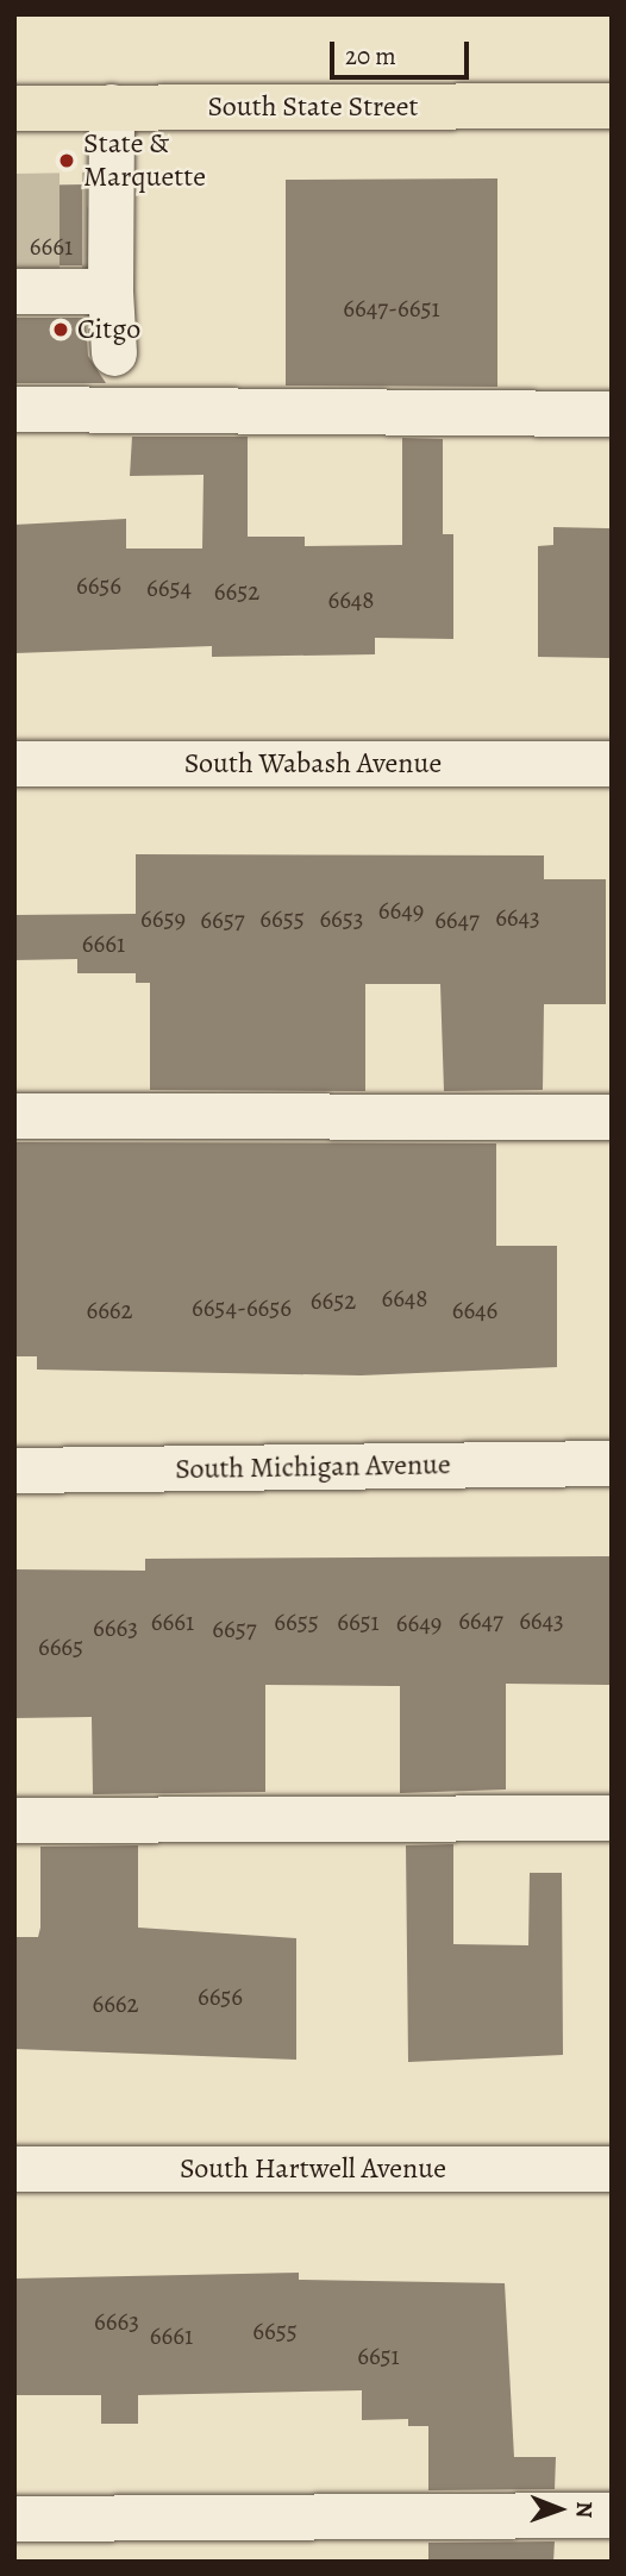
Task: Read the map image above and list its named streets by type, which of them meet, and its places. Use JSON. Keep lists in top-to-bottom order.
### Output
{
  "streets": {
    "main road": ["South State Street"],
    "street": ["South Wabash Avenue", "South Michigan Avenue", "South Hartwell Avenue"]
  },
  "places": ["State & Marquette", "Citgo"],
  "house_numbers": [
    "6661",
    "6647-6651",
    "6656",
    "6654",
    "6652",
    "6648",
    "6649",
    "6643",
    "6659",
    "6655",
    "6653",
    "6657",
    "6647",
    "6661",
    "6648",
    "6652",
    "6654-6656",
    "6662",
    "6646",
    "6647",
    "6643",
    "6661",
    "6655",
    "6651",
    "6649",
    "6663",
    "6657",
    "6665",
    "6656",
    "6662",
    "6663",
    "6655",
    "6661",
    "6651"
  ],
  "scale_bar": "20 m",
  "north": "right"
}
